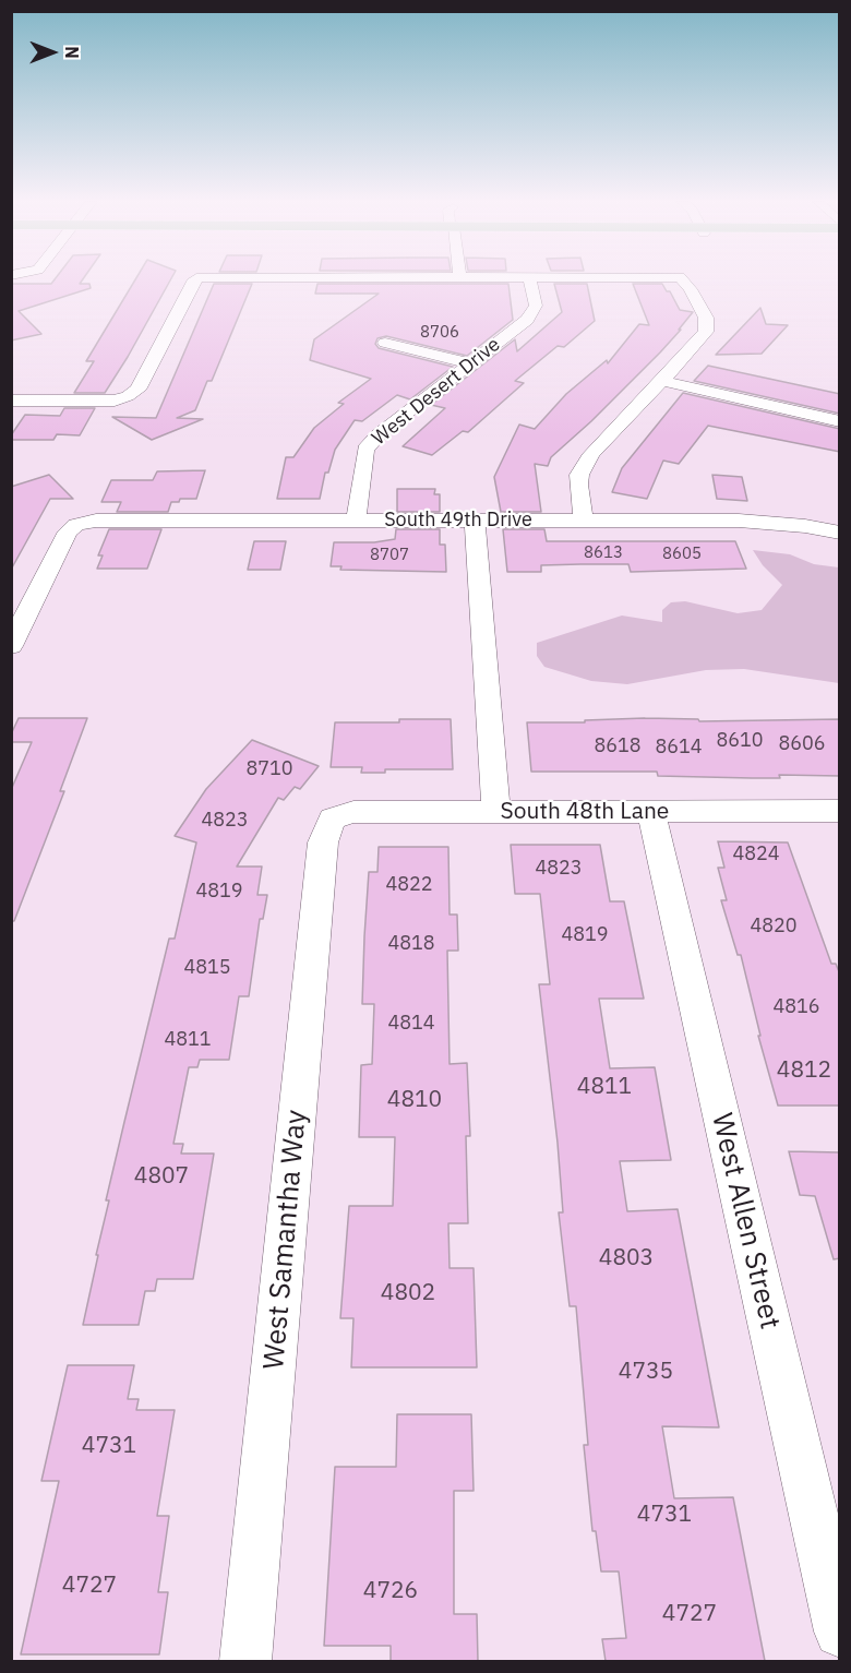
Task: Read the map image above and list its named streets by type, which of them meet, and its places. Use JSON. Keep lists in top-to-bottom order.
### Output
{
  "streets": {
    "street": [
      "West Desert Drive",
      "South 49th Drive",
      "South 48th Lane",
      "West Allen Street",
      "West Samantha Way"
    ]
  },
  "crossings": [
    ["West Desert Drive", "South 49th Drive"],
    ["South 48th Lane", "West Allen Street"],
    ["South 48th Lane", "West Samantha Way"]
  ],
  "house_numbers": [
    "8706",
    "8613",
    "8605",
    "8707",
    "8610",
    "8606",
    "8618",
    "8614",
    "8710",
    "4823",
    "4824",
    "4823",
    "4822",
    "4819",
    "4820",
    "4819",
    "4818",
    "4815",
    "4816",
    "4814",
    "4811",
    "4812",
    "4811",
    "4810",
    "4807",
    "4803",
    "4802",
    "4735",
    "4731",
    "4731",
    "4727",
    "4726",
    "4727"
  ],
  "north": "right"
}
